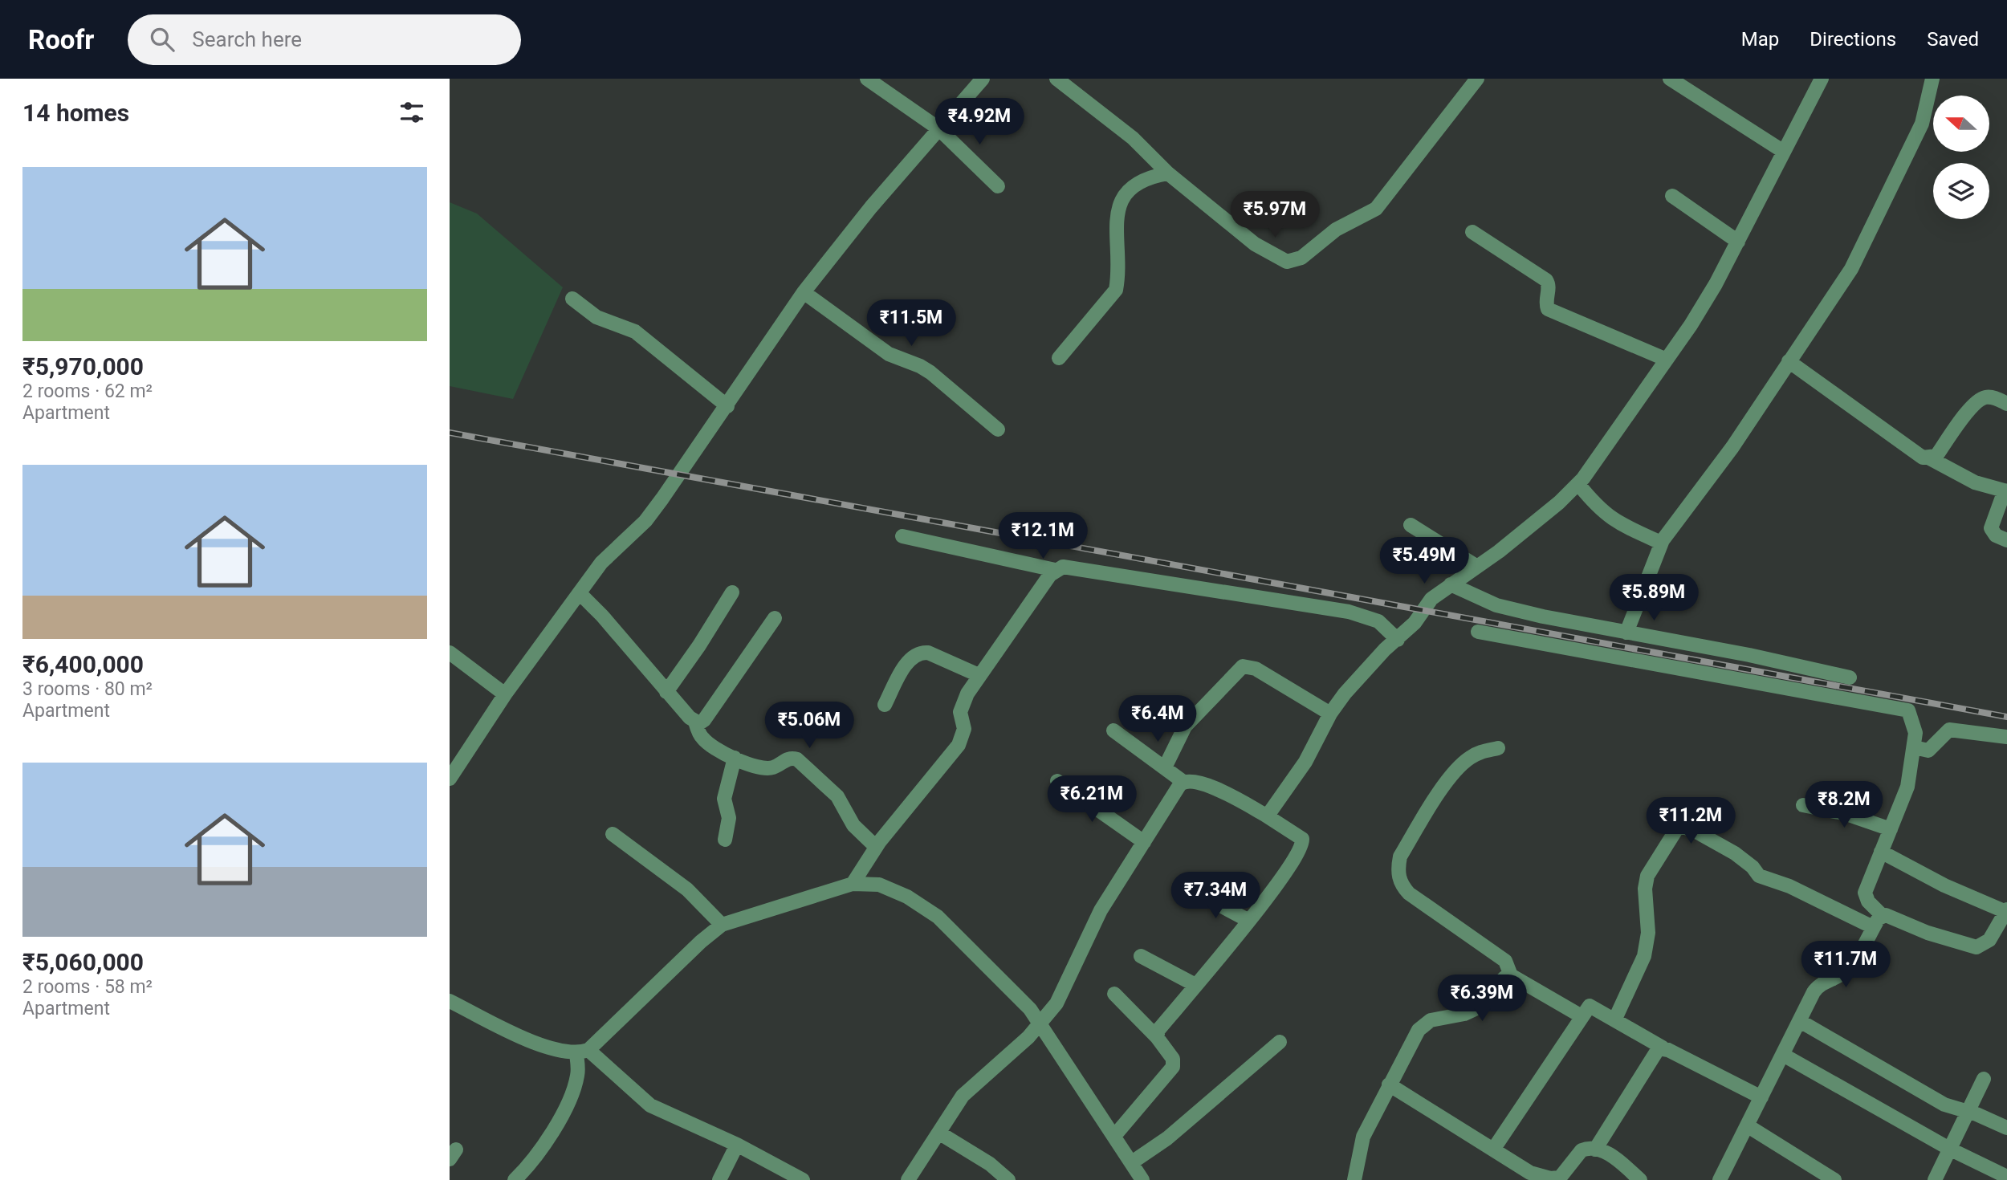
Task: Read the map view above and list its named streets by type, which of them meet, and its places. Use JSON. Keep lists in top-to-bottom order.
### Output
{
  "north": "left",
  "page": {
    "header": "Roofr",
    "search": "Search here",
    "nav": ["Map", "Directions", "Saved"],
    "heading": "14 homes",
    "price": [
      "₹4.92M",
      "₹5.97M",
      "₹11.5M",
      "₹12.1M",
      "₹5.49M",
      "₹5.89M",
      "₹6.4M",
      "₹5.06M",
      "₹6.21M",
      "₹8.2M",
      "₹11.2M",
      "₹7.34M",
      "₹11.7M",
      "₹6.39M"
    ],
    "list": [
      {
        "name": "₹5,970,000",
        "note": "2 rooms · 62 m² · Apartment"
      },
      {
        "name": "₹6,400,000",
        "note": "3 rooms · 80 m² · Apartment"
      },
      {
        "name": "₹5,060,000",
        "note": "2 rooms · 58 m² · Apartment"
      }
    ]
  }
}
